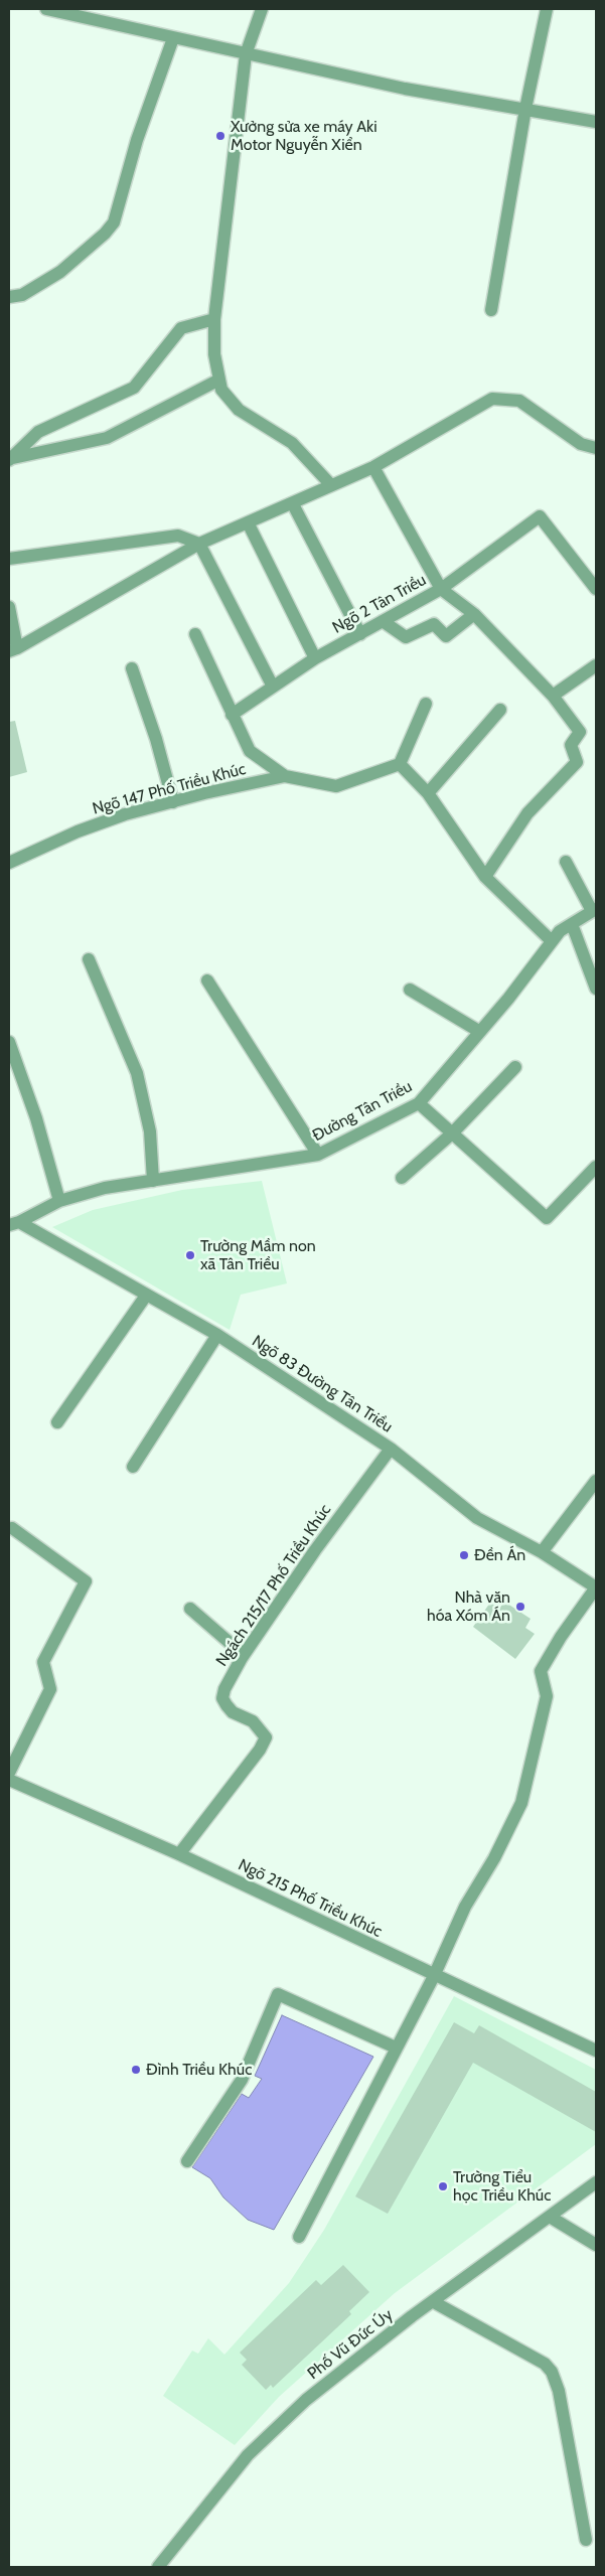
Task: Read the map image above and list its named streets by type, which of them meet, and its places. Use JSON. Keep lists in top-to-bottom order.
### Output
{
  "streets": {
    "street": [
      "Ngõ 2 Tân Triều",
      "Ngõ 147 Phố Triều Khúc",
      "Đường Tân Triều",
      "Ngõ 83 Đường Tân Triều",
      "Ngách 215/17 Phố Triều Khúc",
      "Ngõ 215 Phố Triều Khúc",
      "Phố Vũ Đức Úy"
    ]
  },
  "crossings": [
    ["Đường Tân Triều", "Ngõ 83 Đường Tân Triều"],
    ["Ngõ 83 Đường Tân Triều", "Ngách 215/17 Phố Triều Khúc"],
    ["Ngách 215/17 Phố Triều Khúc", "Ngõ 215 Phố Triều Khúc"]
  ],
  "places": [
    "Xưởng sửa xe máy Aki Motor Nguyễn Xiển",
    "Trường Mầm non xã Tân Triều",
    "Đền Án",
    "Nhà văn hóa Xóm Án",
    "Đình Triều Khúc",
    "Trường Tiểu học Triều Khúc"
  ]
}
